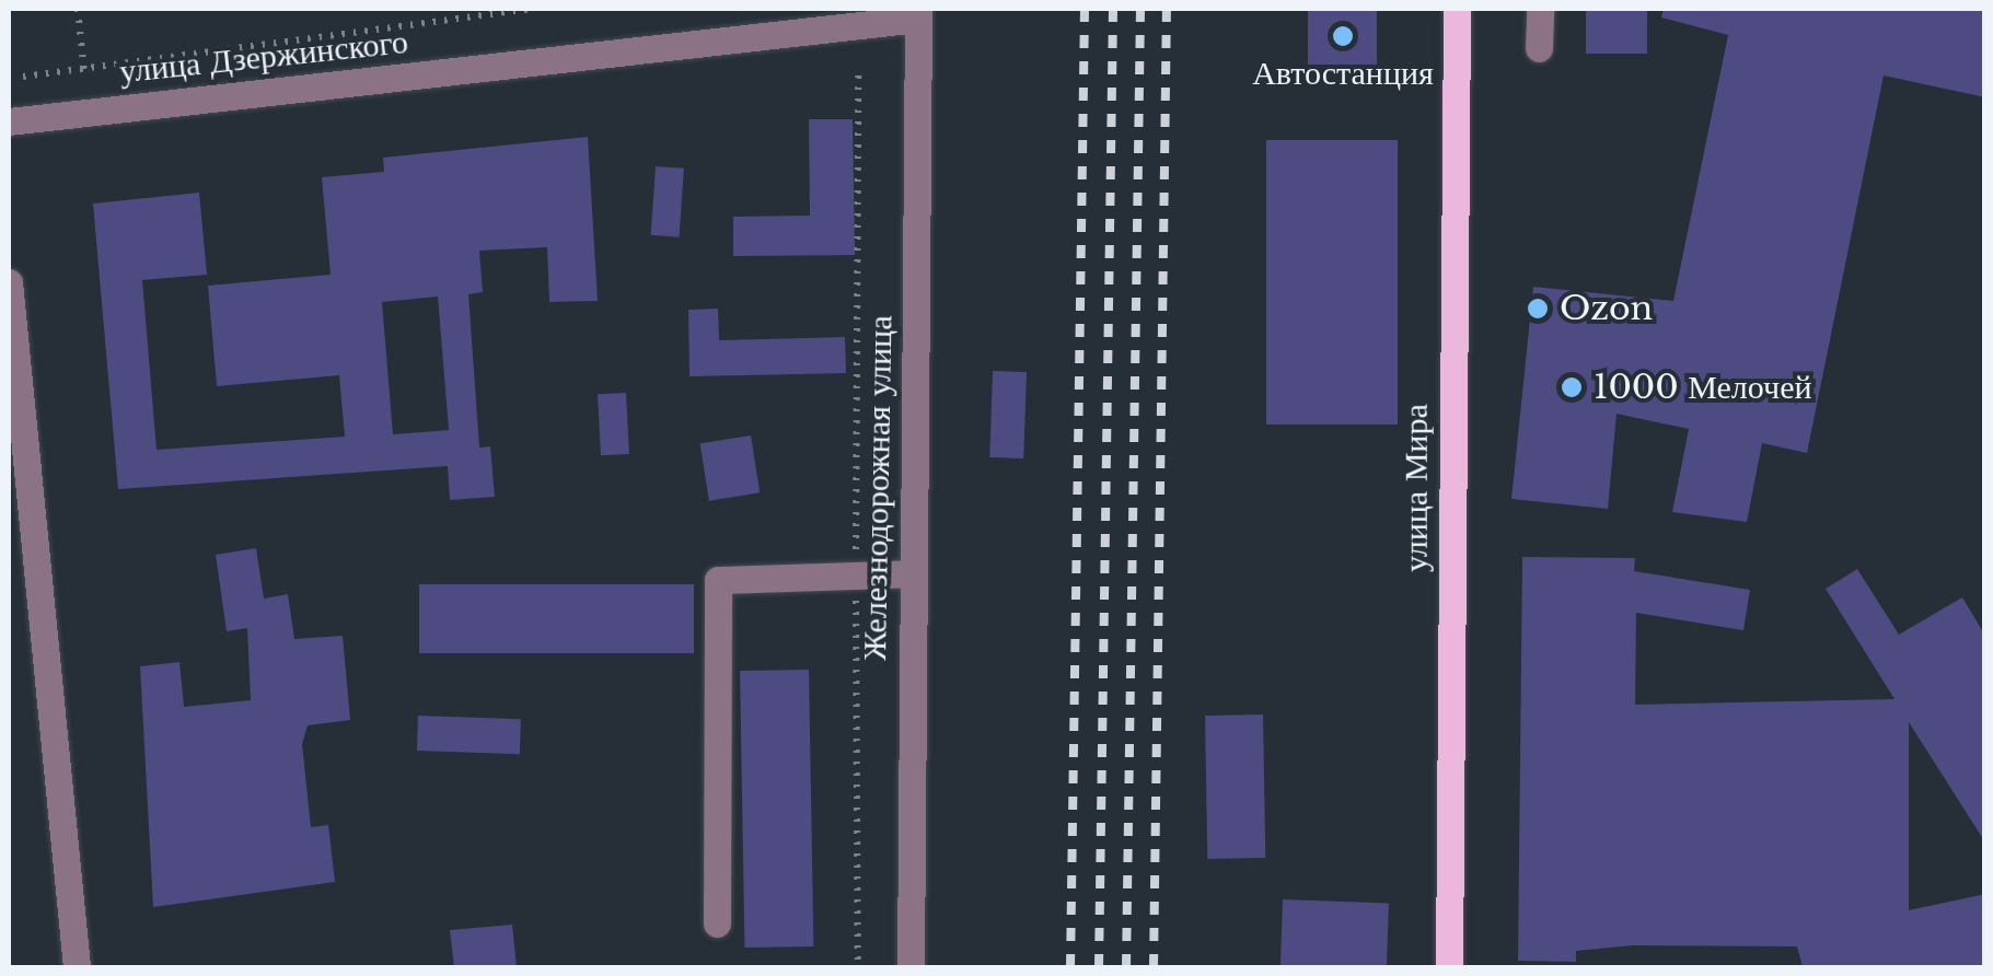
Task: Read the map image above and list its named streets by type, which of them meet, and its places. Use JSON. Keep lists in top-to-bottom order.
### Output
{
  "streets": {
    "main road": ["улица Мира"],
    "street": ["улица Дзержинского", "Железнодорожная улица"]
  },
  "crossings": [
    ["улица Дзержинского", "Железнодорожная улица"]
  ],
  "places": ["Автостанция", "Ozon", "1000 Мелочей"]
}
